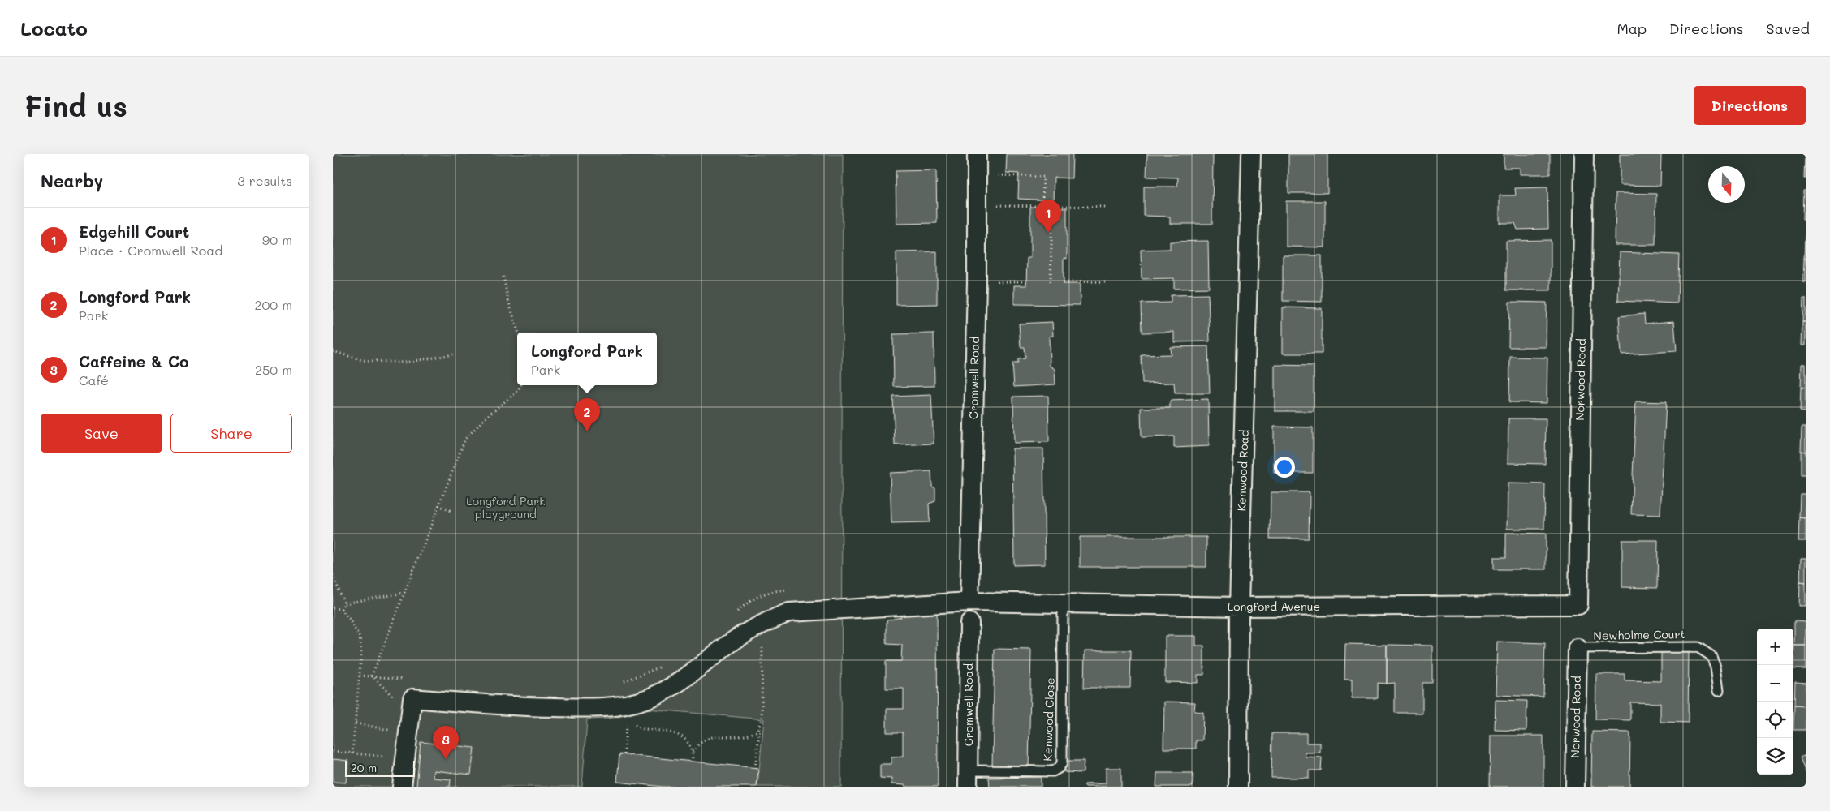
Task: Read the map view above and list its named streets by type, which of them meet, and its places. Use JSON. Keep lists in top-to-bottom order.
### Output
{
  "streets": {
    "street": [
      "Cromwell Road",
      "Norwood Road",
      "Kenwood Road",
      "Longford Avenue"
    ],
    "lane": ["Newholme Court", "Kenwood Close"]
  },
  "crossings": [
    ["Cromwell Road", "Longford Avenue"],
    ["Cromwell Road", "Kenwood Close"],
    ["Norwood Road", "Longford Avenue"],
    ["Norwood Road", "Newholme Court"],
    ["Kenwood Road", "Longford Avenue"],
    ["Longford Avenue", "Kenwood Close"]
  ],
  "parks": ["Longford Park playground"],
  "scale_bar": "20 m",
  "north": "bottom",
  "page": {
    "header": "Locato",
    "nav": ["Map", "Directions", "Saved"],
    "buttons": [
      "Directions",
      ["Save", "Share"]
    ],
    "title": "Find us",
    "heading": ["Nearby", "3 results"],
    "pins": ["1", "2", "3"],
    "list": [
      {
        "mark": "1",
        "name": "Edgehill Court",
        "note": "Place · Cromwell Road",
        "value": "90 m"
      },
      {
        "mark": "2",
        "name": "Longford Park",
        "note": "Park",
        "value": "200 m"
      },
      {
        "mark": "3",
        "name": "Caffeine & Co",
        "note": "Café",
        "value": "250 m"
      }
    ],
    "popup": ["Longford Park", "Park"],
    "map_buttons": ["+", "−"],
    "scale": "20 m"
  }
}
